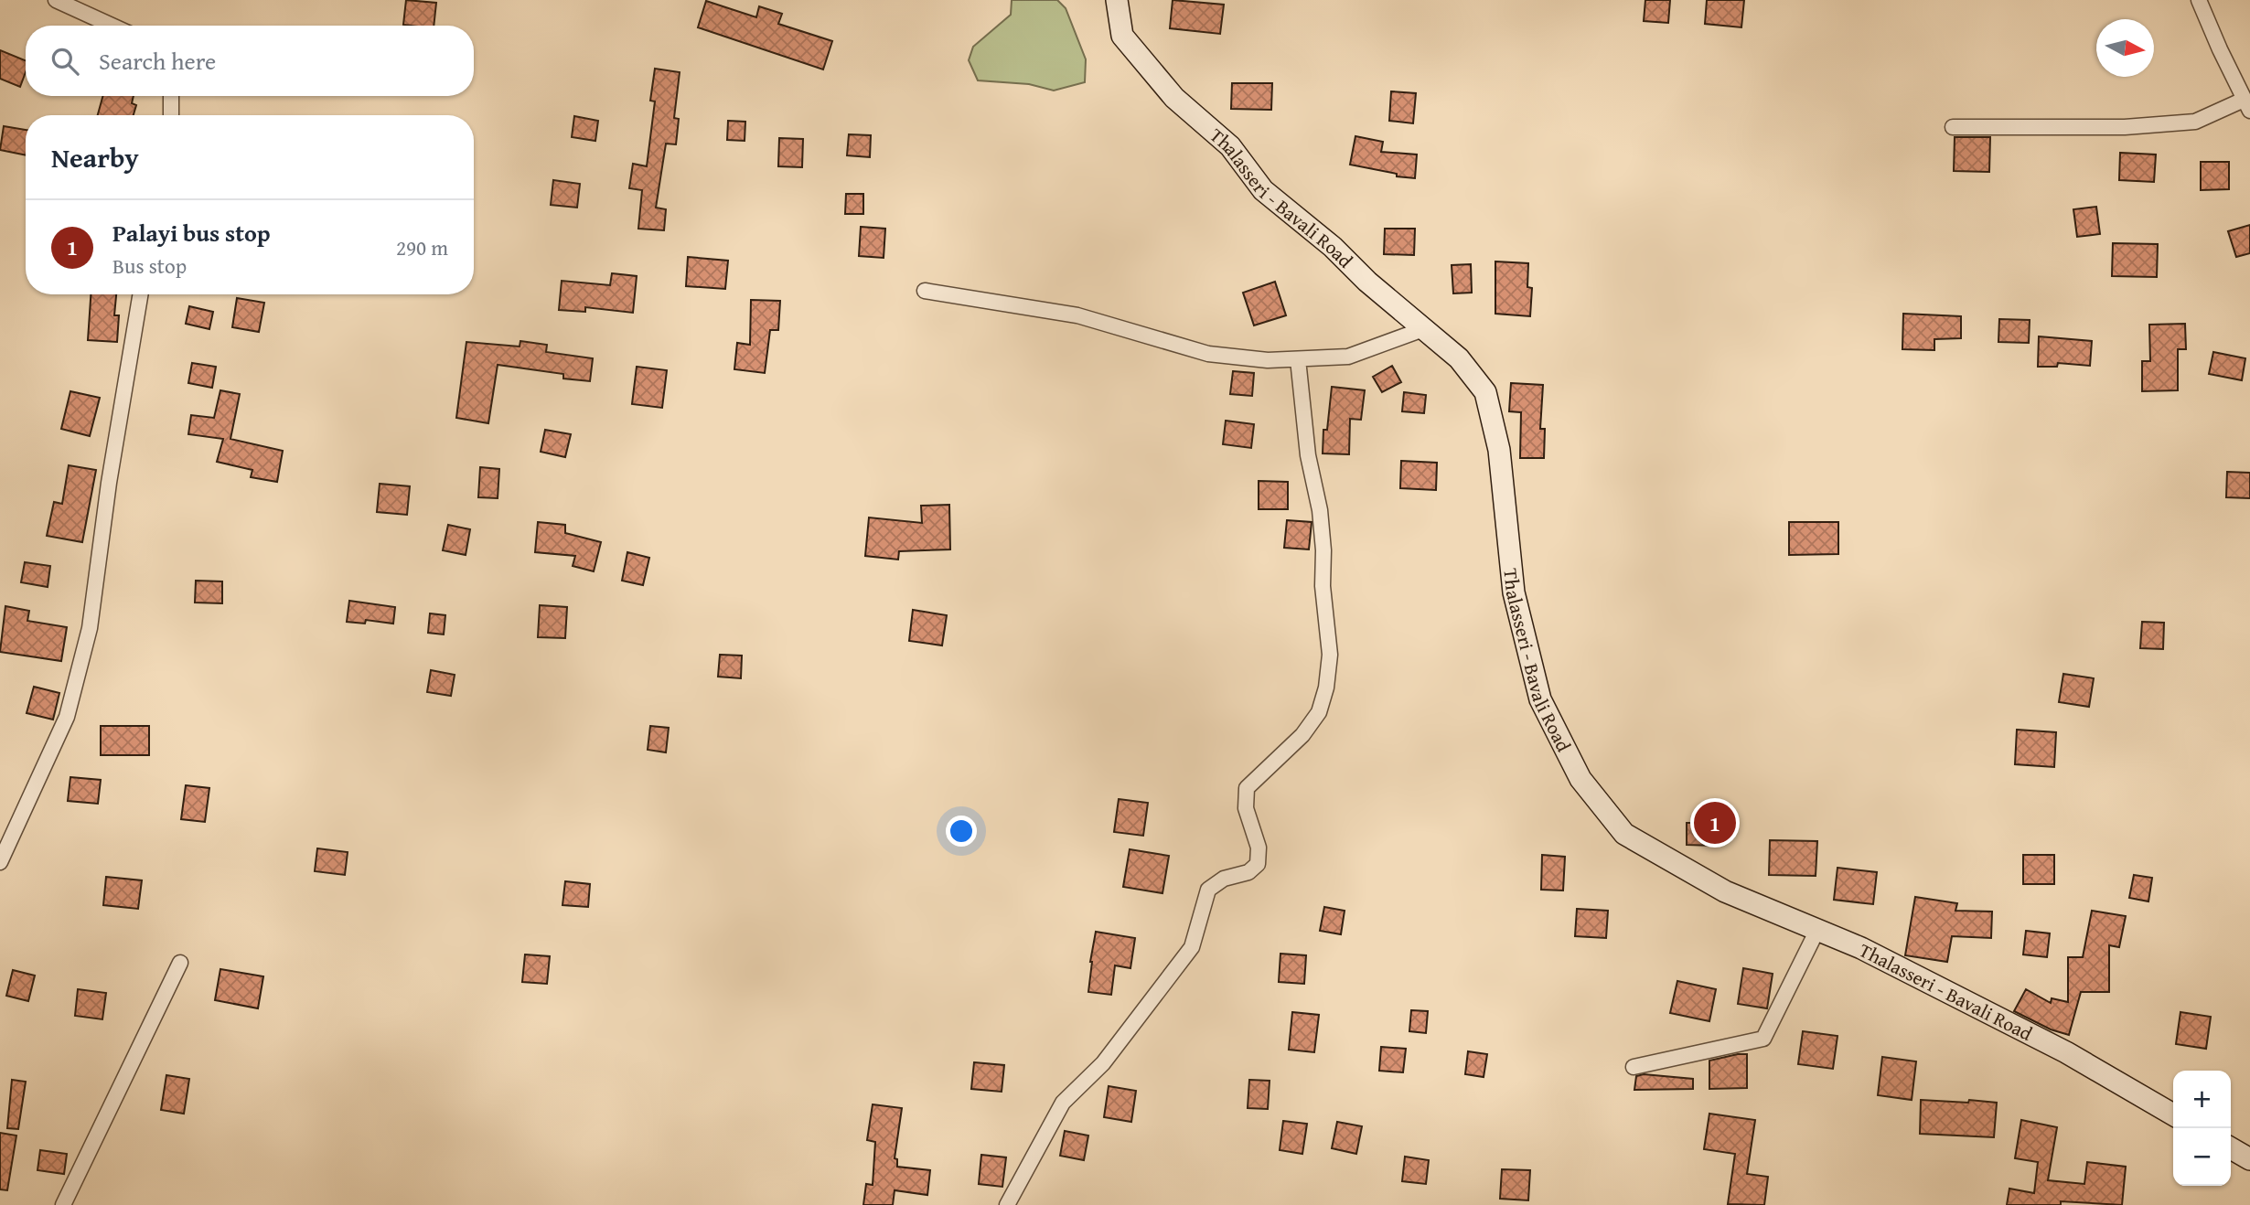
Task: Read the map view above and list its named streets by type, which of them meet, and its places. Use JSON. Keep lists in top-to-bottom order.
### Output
{
  "streets": {
    "main road": ["Thalasseri - Bavali Road"]
  },
  "north": "right",
  "page": {
    "search": "Search here",
    "heading": "Nearby",
    "list": [
      {
        "mark": "1",
        "name": "Palayi bus stop",
        "note": "Bus stop",
        "value": "290 m"
      }
    ],
    "pins": "1",
    "map_buttons": ["+", "−"]
  }
}
